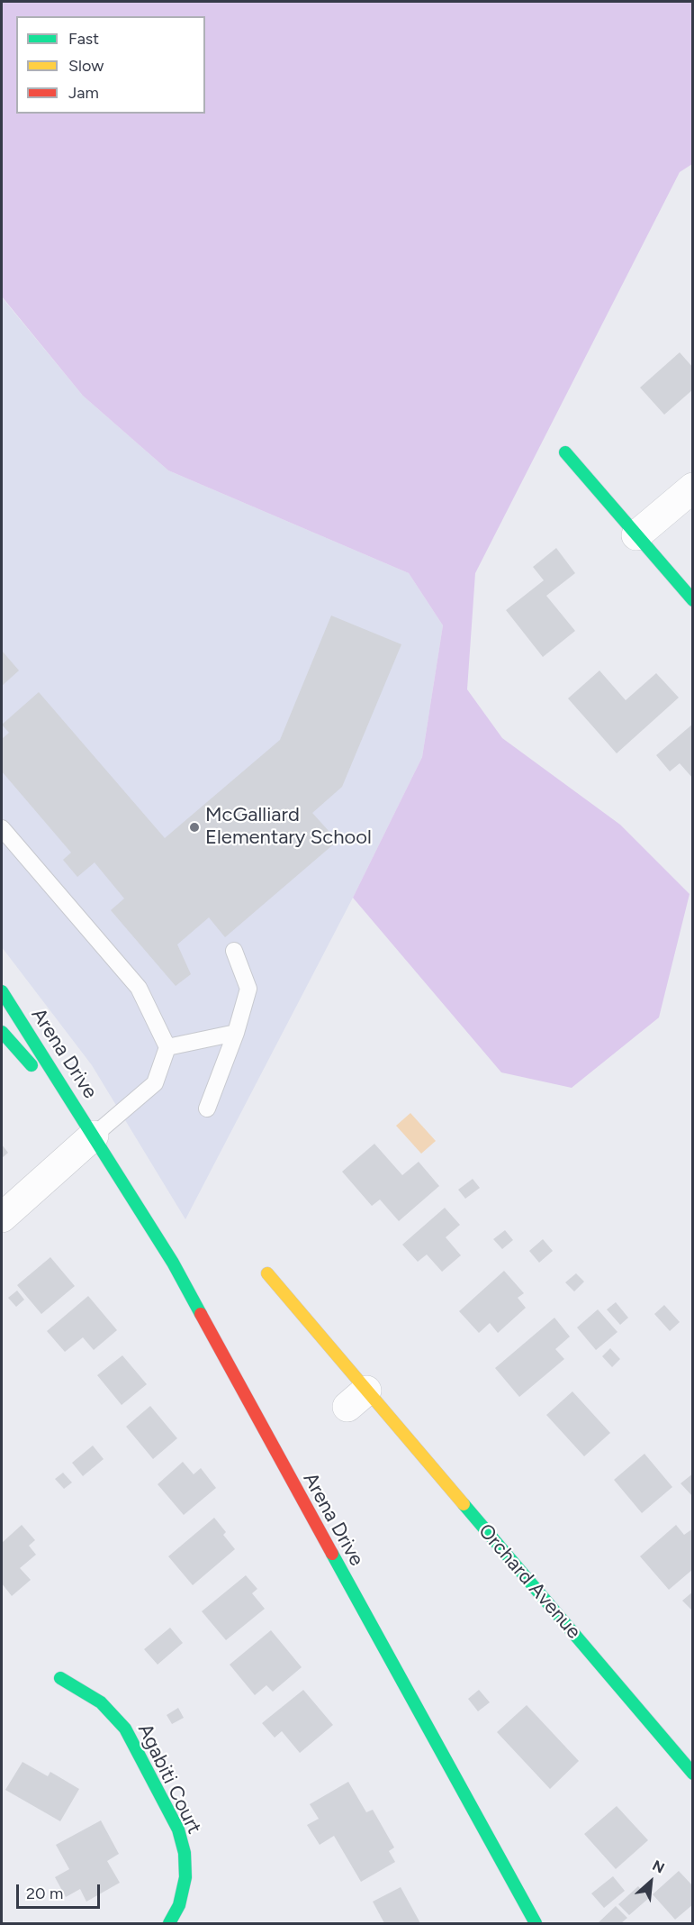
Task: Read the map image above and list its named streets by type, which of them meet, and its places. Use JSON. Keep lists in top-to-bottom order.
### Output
{
  "streets": {
    "main road": ["Arena Drive", "Orchard Avenue", "Agabiti Court"]
  },
  "places": ["McGalliard Elementary School"],
  "legend": ["Fast", "Slow", "Jam"],
  "scale_bar": "20 m",
  "north": "top right"
}
